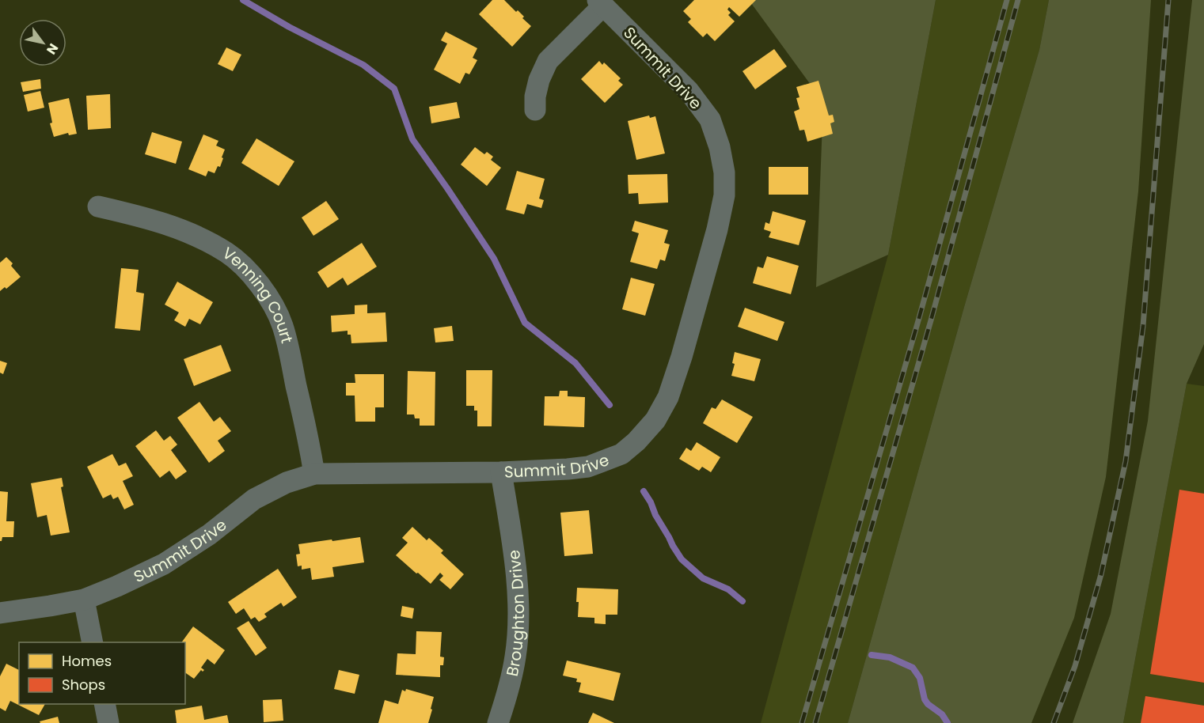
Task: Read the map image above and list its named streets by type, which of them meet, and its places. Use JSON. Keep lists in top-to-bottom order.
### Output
{
  "streets": {
    "street": ["Summit Drive", "Venning Court", "Broughton Drive"]
  },
  "crossings": [
    ["Summit Drive", "Venning Court"],
    ["Summit Drive", "Broughton Drive"]
  ],
  "legend": ["Homes", "Shops"],
  "north": "bottom right"
}
